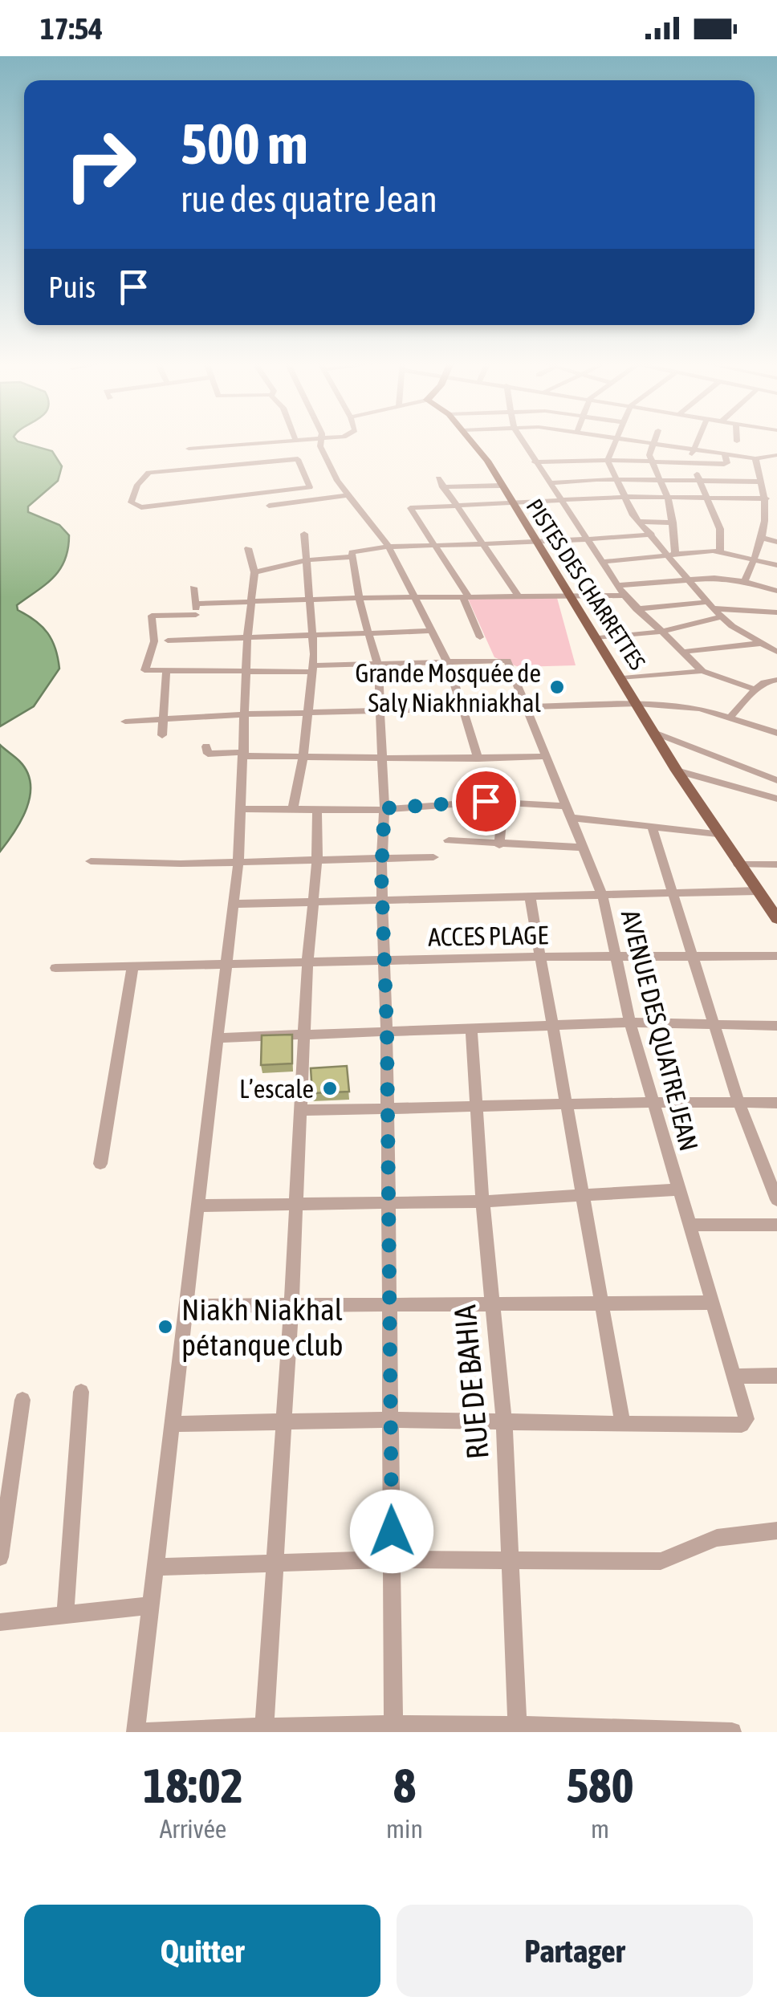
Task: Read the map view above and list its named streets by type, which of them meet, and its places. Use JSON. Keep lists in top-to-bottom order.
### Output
{
  "streets": {
    "main road": ["PISTES DES CHARRETTES"],
    "street": ["ACCES PLAGE", "AVENUE DES QUATRE JEAN", "RUE DE BAHIA"]
  },
  "crossings": [
    ["ACCES PLAGE", "AVENUE DES QUATRE JEAN"]
  ],
  "places": ["Grande Mosquée de Saly Niakhniakhal", "L’escale", "Niakh Niakhal pétanque club"],
  "page": {
    "status": "17:54",
    "turn": ["500 m", "rue des quatre Jean"],
    "then": "Puis",
    "eta": [
      "18:02",
      "Arrivée",
      "8",
      "min",
      "580",
      "m"
    ],
    "buttons": ["Quitter", "Partager"]
  }
}
